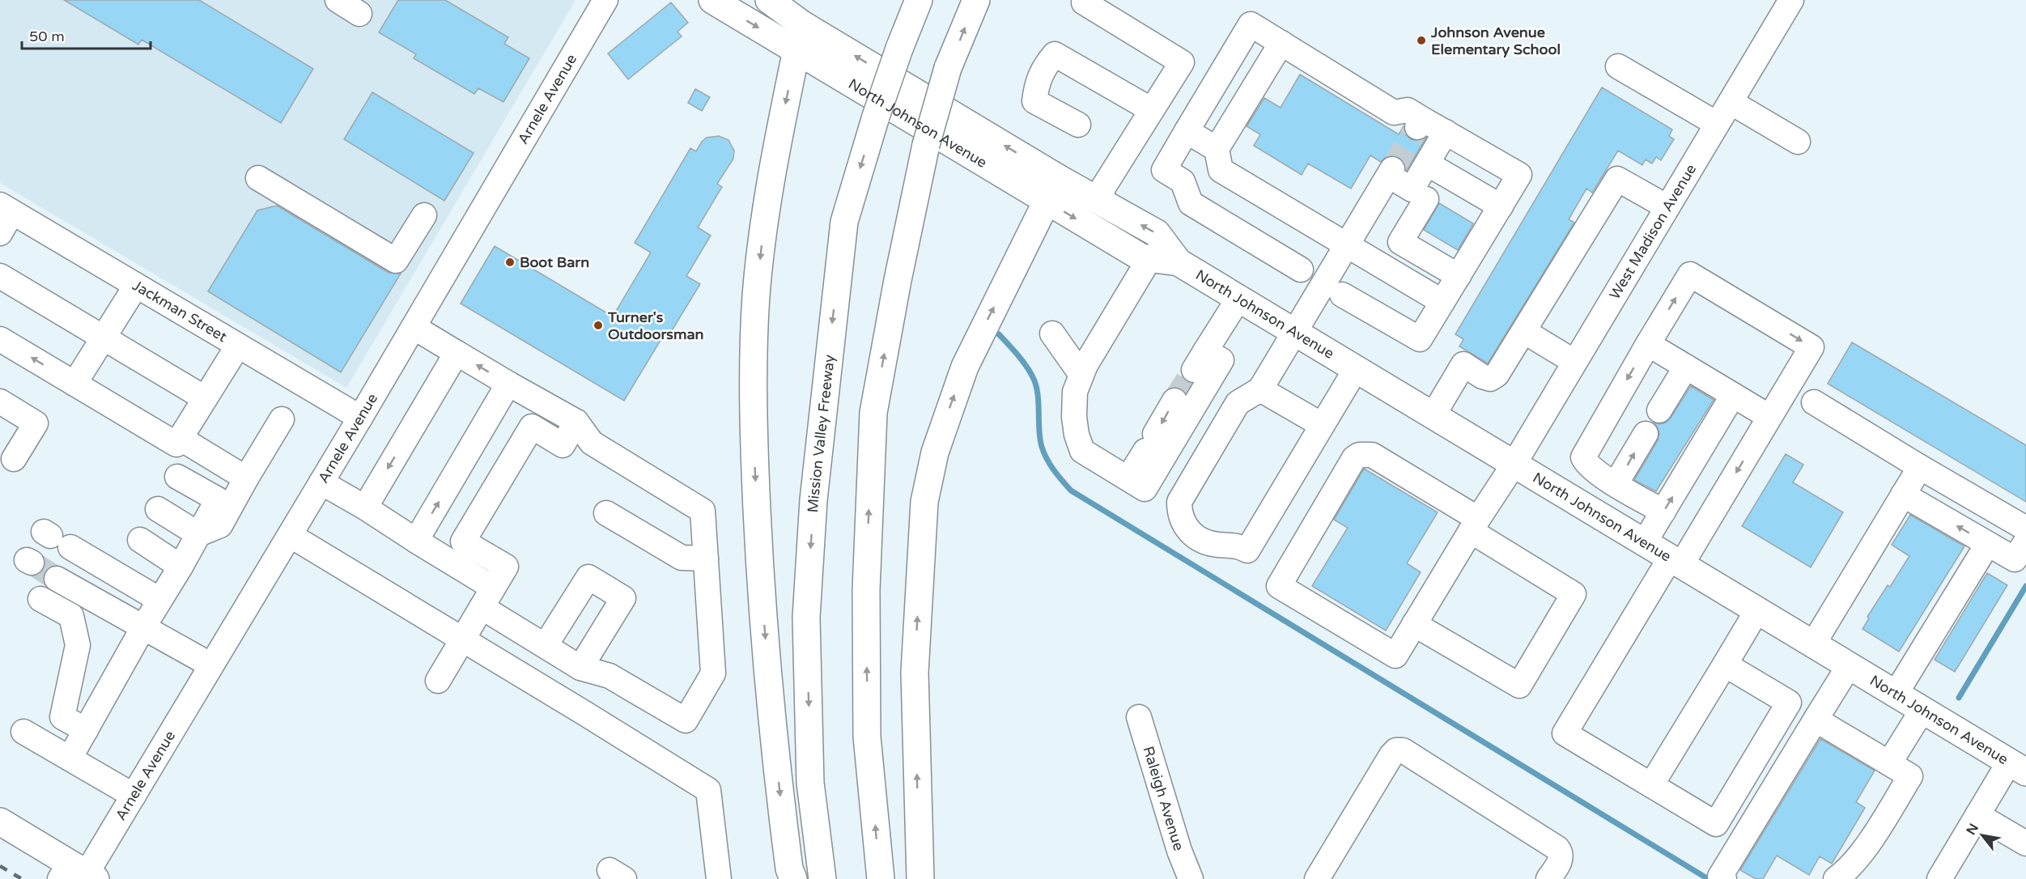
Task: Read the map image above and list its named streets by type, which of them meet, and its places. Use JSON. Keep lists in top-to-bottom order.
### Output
{
  "streets": {
    "main road": ["North Johnson Avenue", "Mission Valley Freeway"],
    "street": [
      "Arnele Avenue",
      "West Madison Avenue",
      "Jackman Street",
      "Raleigh Avenue"
    ]
  },
  "crossings": [
    ["Arnele Avenue", "Jackman Street"],
    ["North Johnson Avenue", "West Madison Avenue"]
  ],
  "places": ["Johnson Avenue Elementary School", "Boot Barn", "Turner's Outdoorsman"],
  "scale_bar": "50 m",
  "north": "top left"
}
